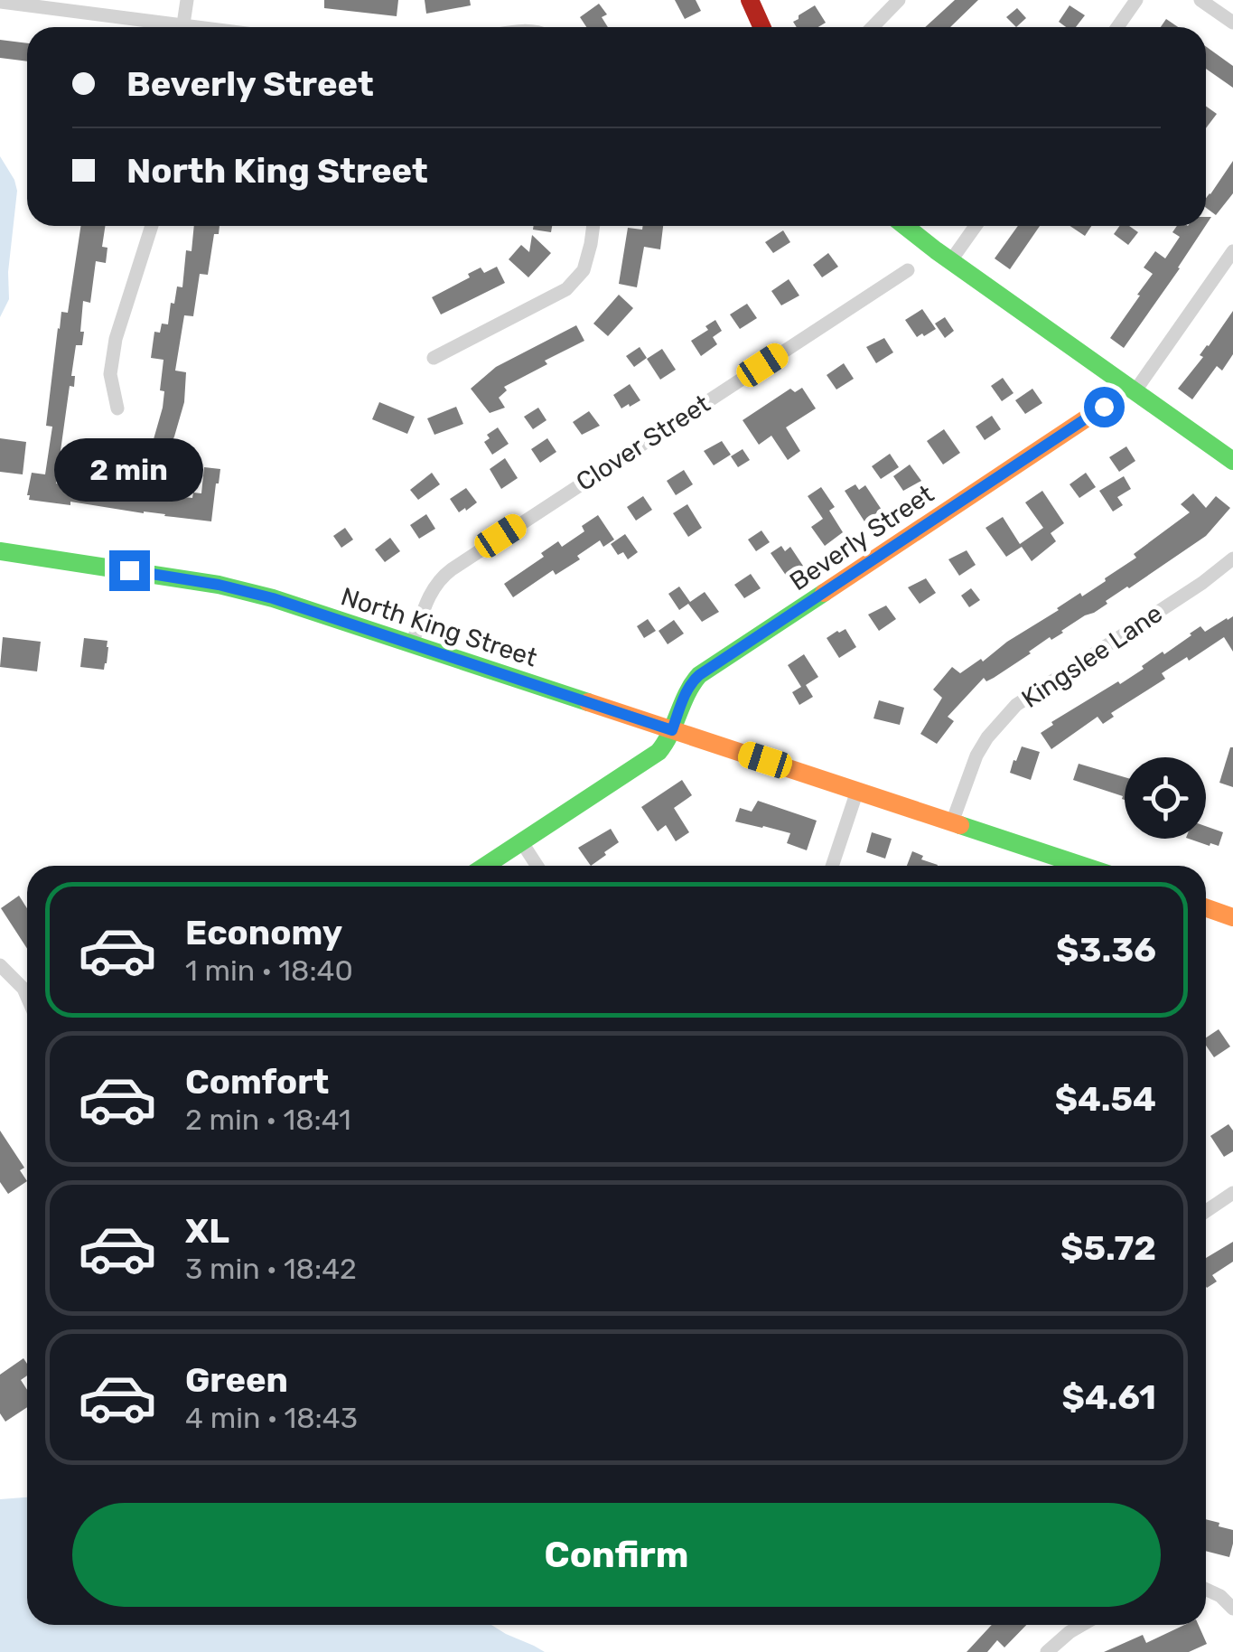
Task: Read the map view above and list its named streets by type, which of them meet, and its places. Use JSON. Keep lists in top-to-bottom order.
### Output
{
  "streets": {
    "street": [
      "Clover Street",
      "Beverly Street",
      "North King Street",
      "Kingslee Lane"
    ]
  },
  "crossings": [
    ["Clover Street", "North King Street"],
    ["Beverly Street", "North King Street"],
    ["North King Street", "Kingslee Lane"]
  ],
  "page": {
    "banner": ["Beverly Street", "North King Street"],
    "bubble": "2 min",
    "list": [
      {
        "name": "Economy",
        "note": "1 min · 18:40",
        "value": "$3.36"
      },
      {
        "name": "Comfort",
        "note": "2 min · 18:41",
        "value": "$4.54"
      },
      {
        "name": "XL",
        "note": "3 min · 18:42",
        "value": "$5.72"
      },
      {
        "name": "Green",
        "note": "4 min · 18:43",
        "value": "$4.61"
      }
    ],
    "buttons": "Confirm"
  }
}
